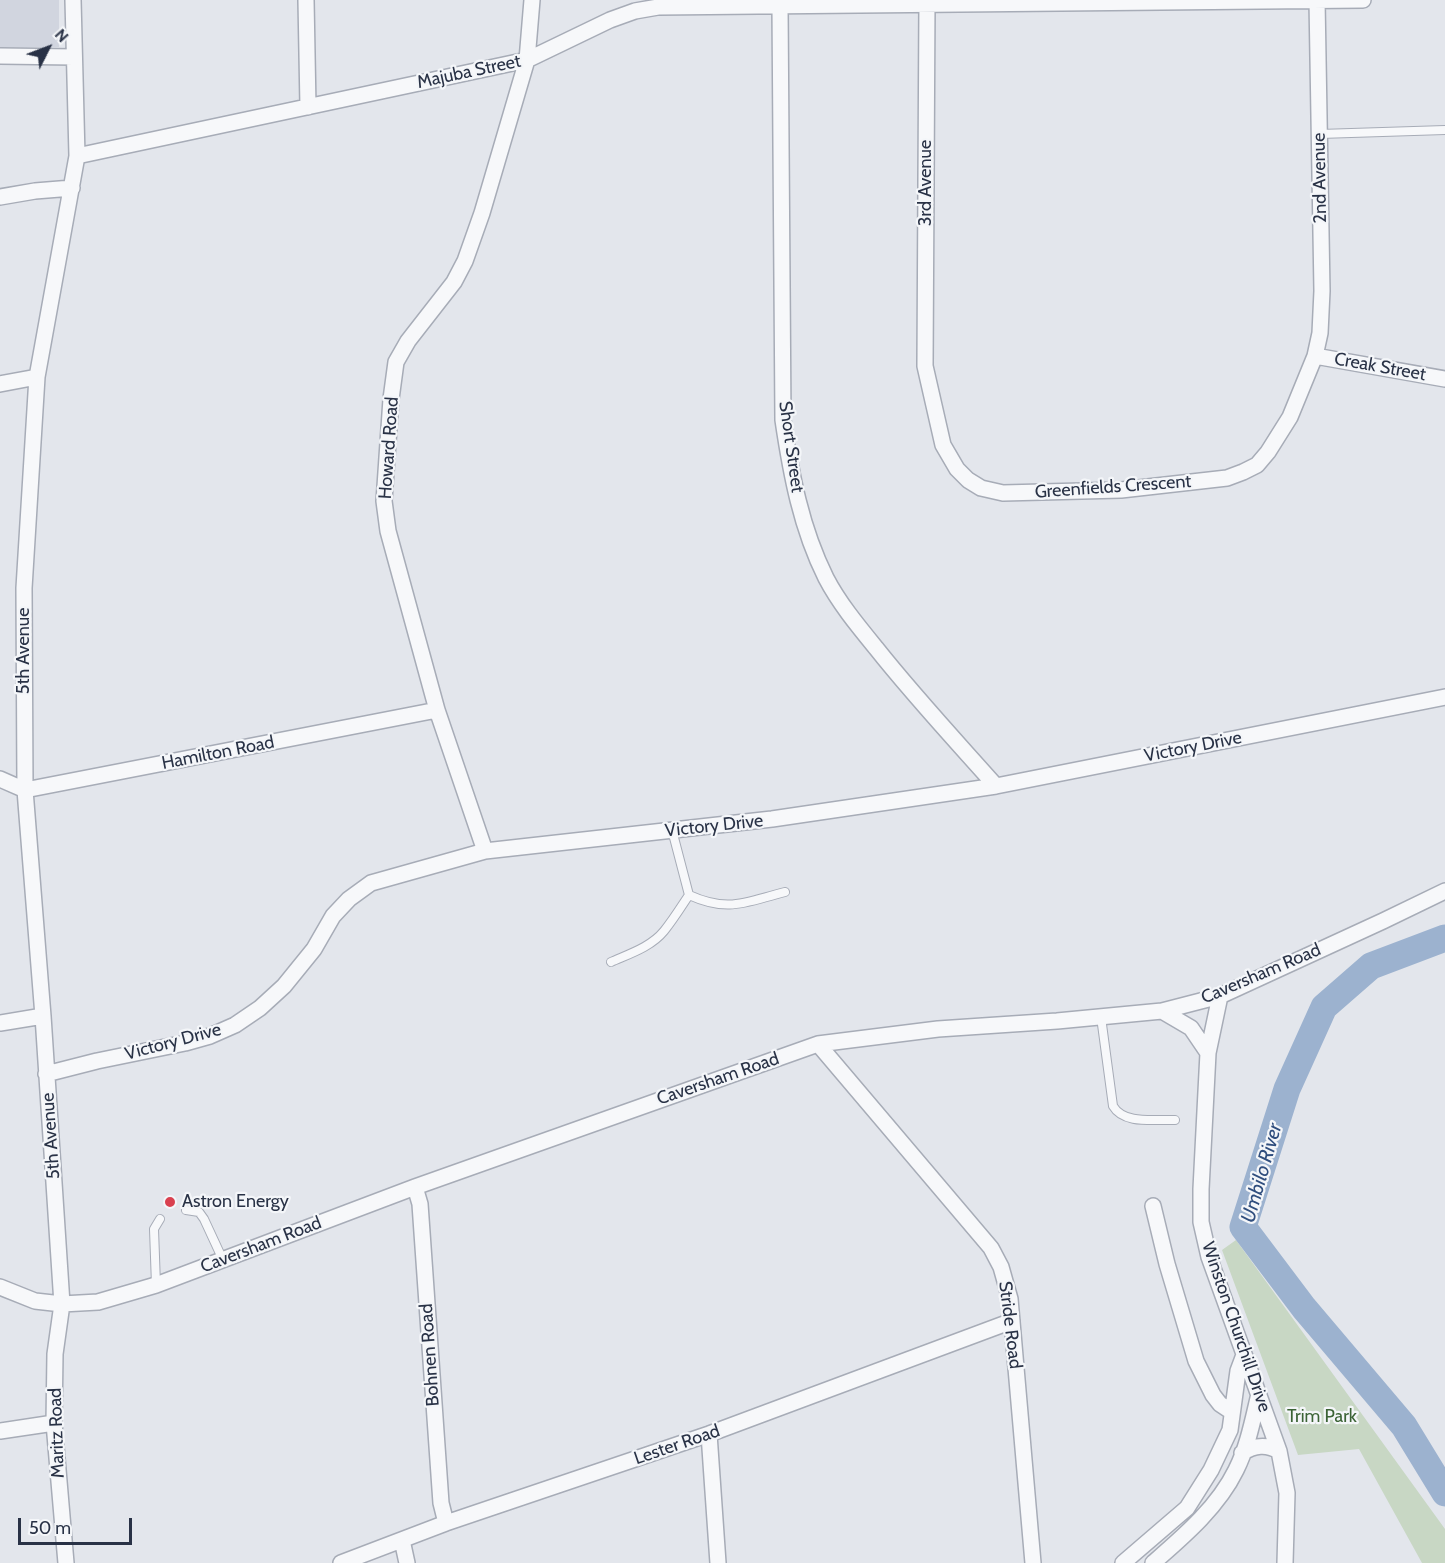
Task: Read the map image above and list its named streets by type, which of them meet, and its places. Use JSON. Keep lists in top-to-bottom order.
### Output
{
  "streets": {
    "street": [
      "Majuba Street",
      "2nd Avenue",
      "3rd Avenue",
      "Creak Street",
      "Short Street",
      "Howard Road",
      "Greenfields Crescent",
      "5th Avenue",
      "Victory Drive",
      "Hamilton Road",
      "Caversham Road",
      "Stride Road",
      "Winston Churchill Drive",
      "Bohnen Road",
      "Maritz Road",
      "Lester Road"
    ]
  },
  "crossings": [
    ["Majuba Street", "2nd Avenue"],
    ["Majuba Street", "3rd Avenue"],
    ["Majuba Street", "Short Street"],
    ["Majuba Street", "Howard Road"],
    ["Majuba Street", "5th Avenue"],
    ["2nd Avenue", "Creak Street"],
    ["2nd Avenue", "Greenfields Crescent"],
    ["3rd Avenue", "Greenfields Crescent"],
    ["Creak Street", "Greenfields Crescent"],
    ["Short Street", "Victory Drive"],
    ["Howard Road", "Victory Drive"],
    ["Howard Road", "Hamilton Road"],
    ["5th Avenue", "Victory Drive"],
    ["5th Avenue", "Hamilton Road"],
    ["5th Avenue", "Caversham Road"],
    ["5th Avenue", "Maritz Road"],
    ["Caversham Road", "Stride Road"],
    ["Caversham Road", "Winston Churchill Drive"],
    ["Caversham Road", "Bohnen Road"],
    ["Caversham Road", "Maritz Road"],
    ["Stride Road", "Lester Road"],
    ["Bohnen Road", "Lester Road"]
  ],
  "water": ["Umbilo River"],
  "parks": ["Trim Park"],
  "places": ["Astron Energy"],
  "scale_bar": "50 m",
  "north": "top right"
}
